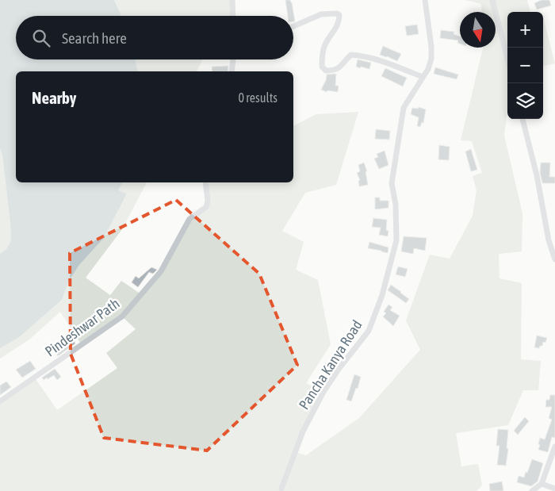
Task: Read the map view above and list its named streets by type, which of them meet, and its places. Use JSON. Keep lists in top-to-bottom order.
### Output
{
  "streets": {
    "street": ["Pindeshwar Path", "Pancha Kanya Road"]
  },
  "north": "bottom",
  "page": {
    "map_buttons": ["+", "−"],
    "search": "Search here",
    "heading": ["Nearby", "0 results"]
  }
}
